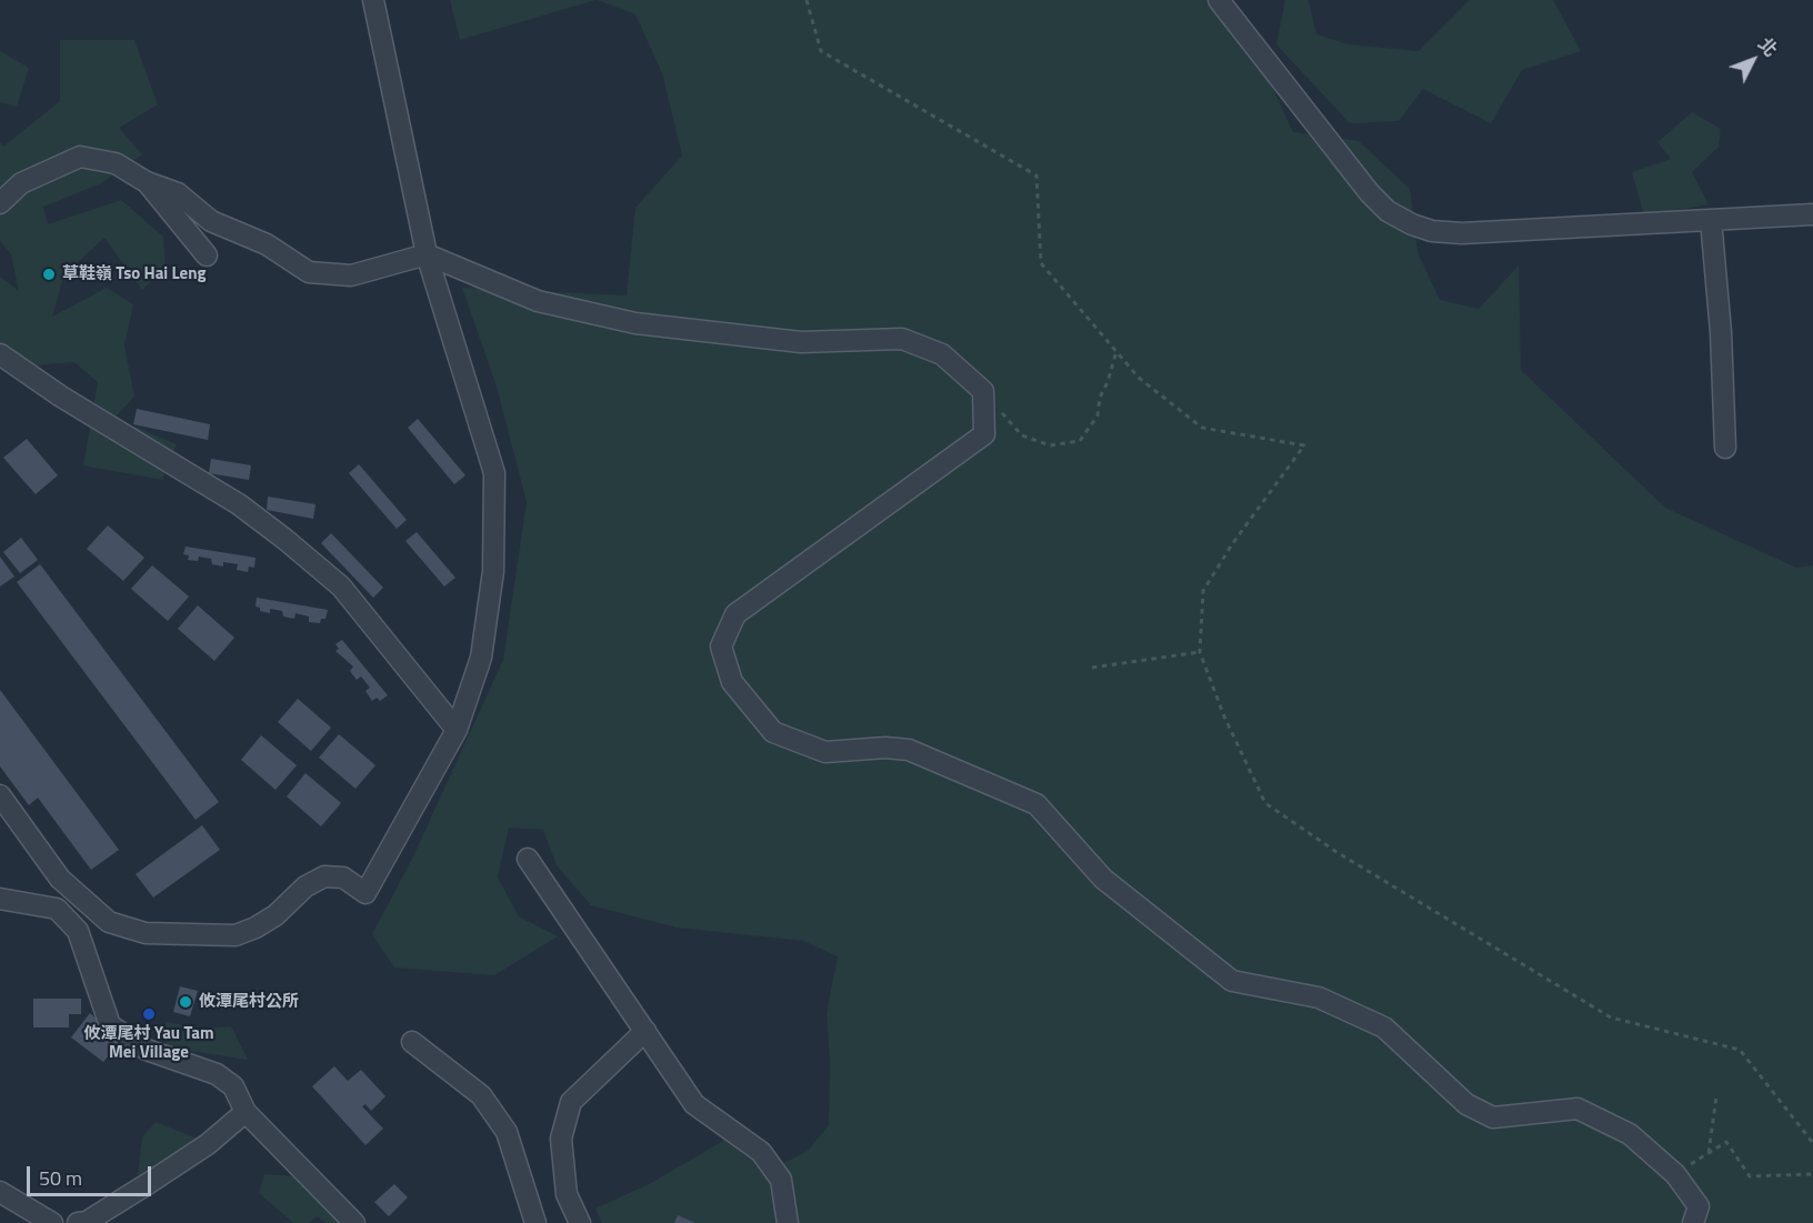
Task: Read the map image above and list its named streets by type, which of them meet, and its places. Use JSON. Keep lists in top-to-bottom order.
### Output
{
  "places": ["草鞋嶺 Tso Hai Leng", "攸潭尾村公所", "攸潭尾村 Yau Tam Mei Village"],
  "scale_bar": "50 m",
  "north": "top right"
}
